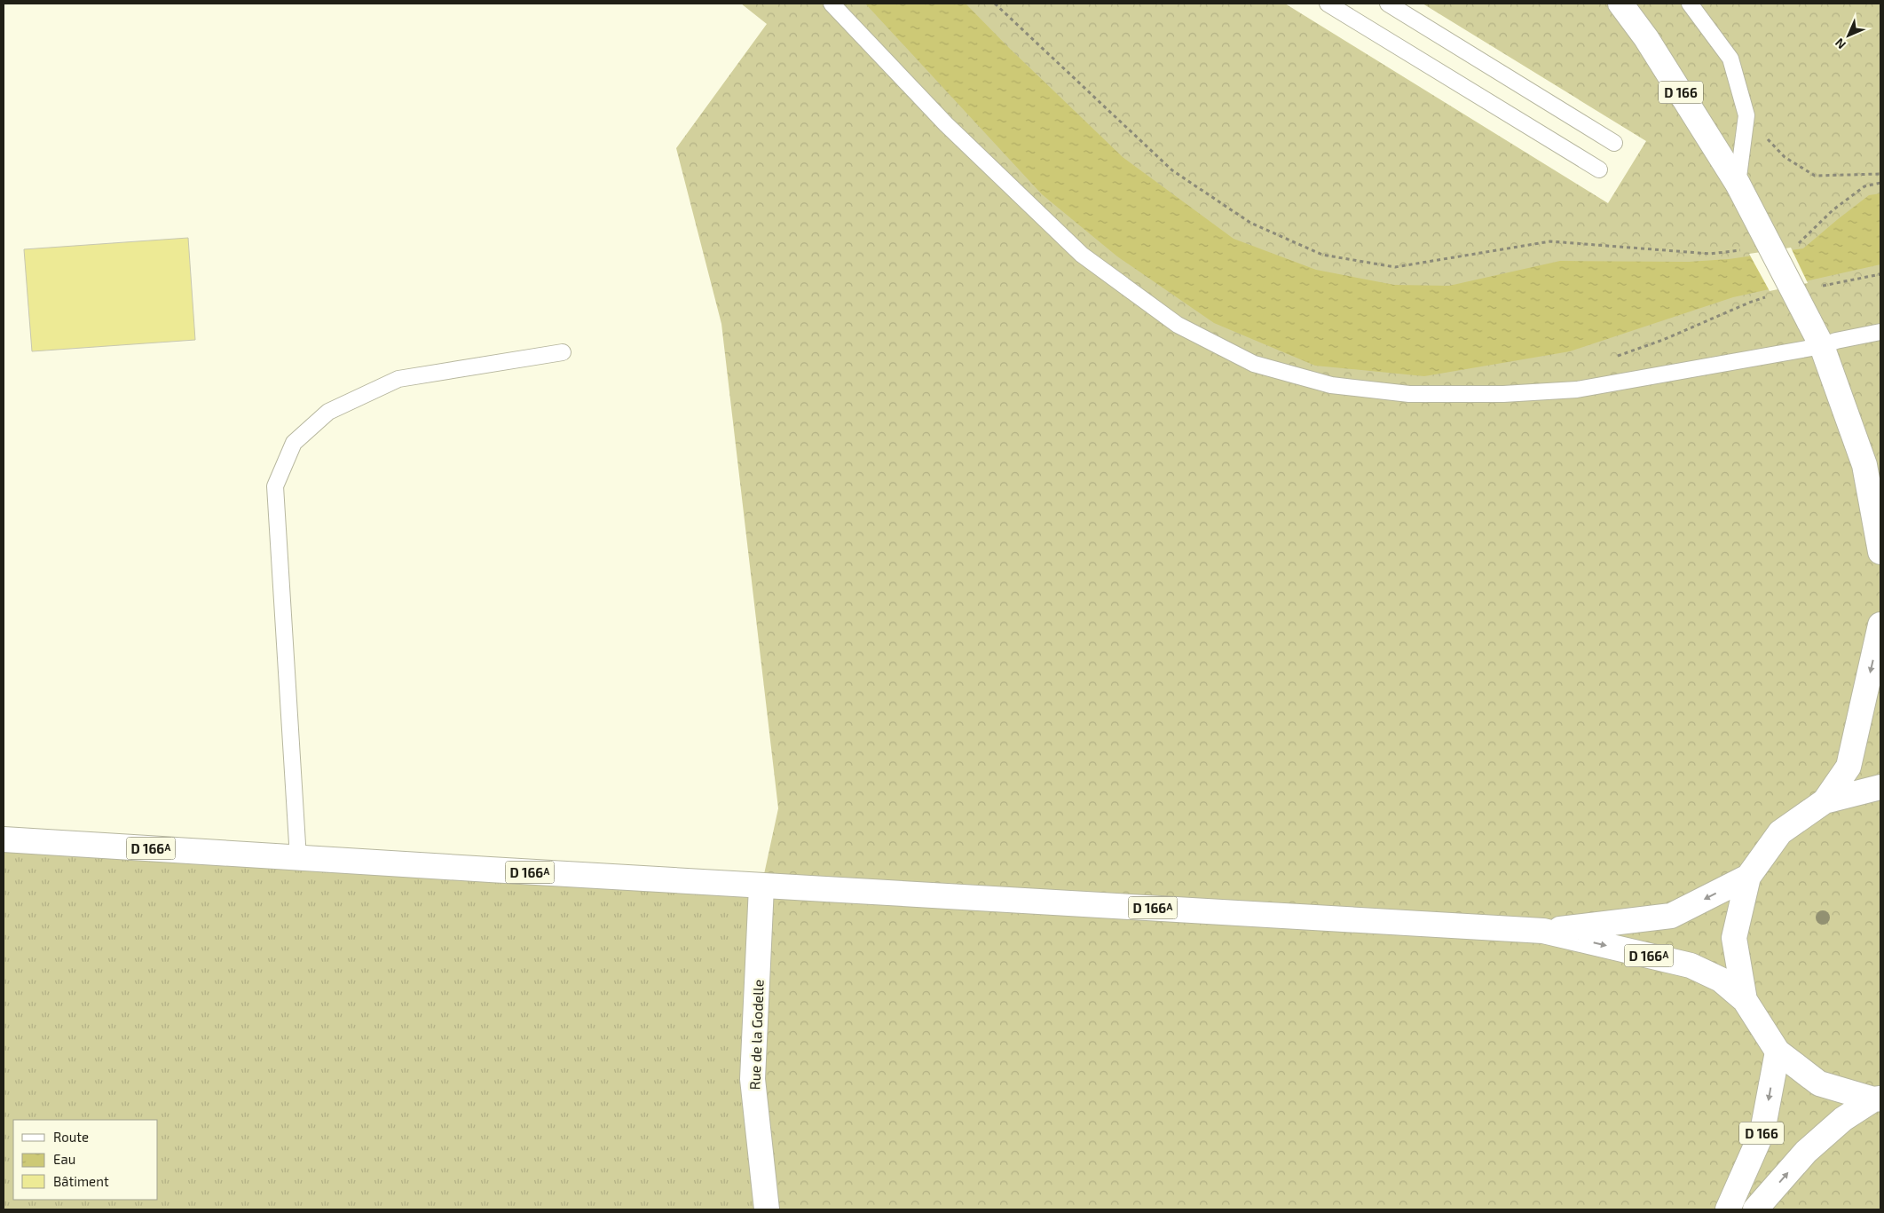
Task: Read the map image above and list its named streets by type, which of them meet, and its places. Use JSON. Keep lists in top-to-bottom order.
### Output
{
  "streets": {
    "main road": ["D 166", "D 166ᴬ", "Rue de la Godelle"]
  },
  "crossings": [
    ["D 166ᴬ", "Rue de la Godelle"]
  ],
  "legend": ["Route", "Eau", "Bâtiment"],
  "north": "bottom left"
}
